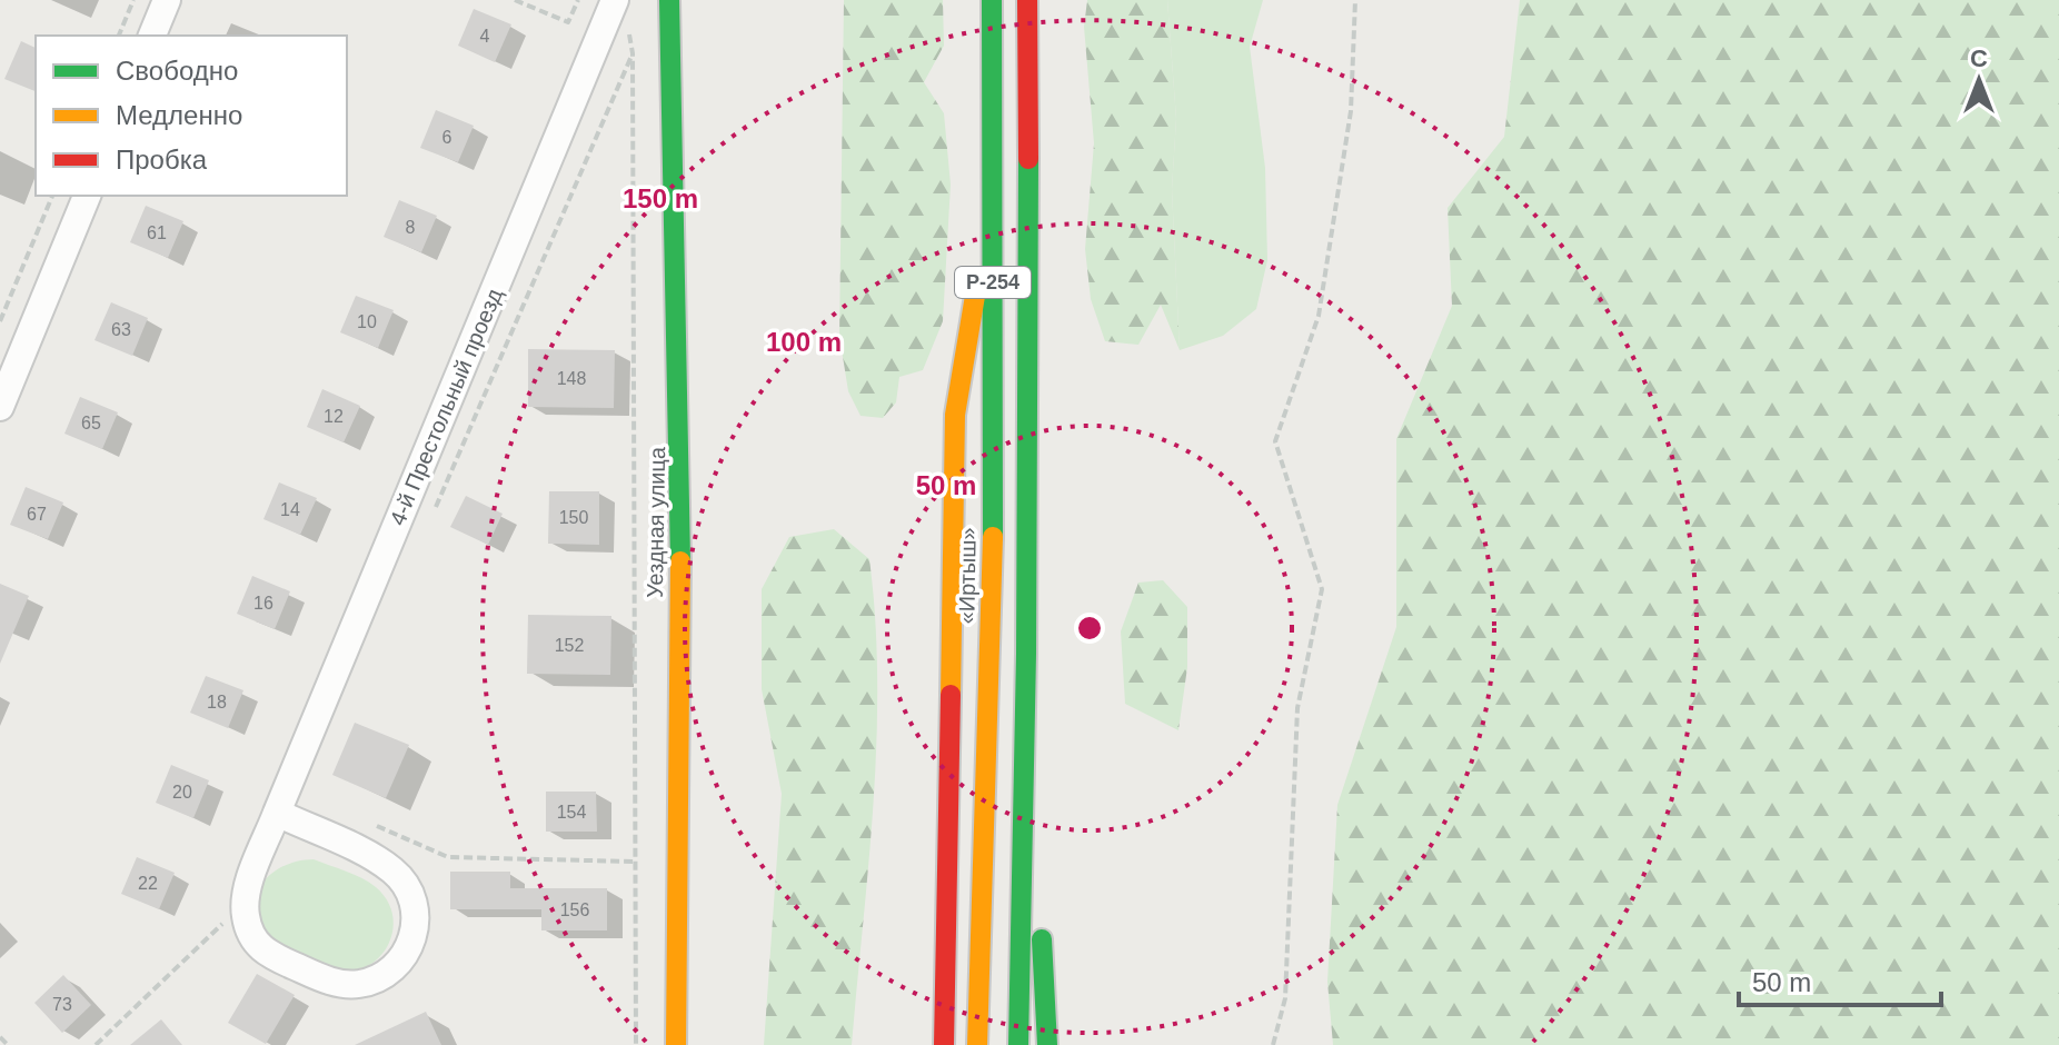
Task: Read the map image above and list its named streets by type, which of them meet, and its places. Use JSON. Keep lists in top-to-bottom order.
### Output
{
  "streets": {
    "main road": ["Р-254", "Уездная улица", "«Иртыш»"],
    "street": ["4-й Престольный проезд"]
  },
  "house_numbers": [
    "4",
    "6",
    "8",
    "61",
    "10",
    "63",
    "148",
    "12",
    "65",
    "14",
    "67",
    "150",
    "16",
    "152",
    "18",
    "20",
    "154",
    "22",
    "156",
    "73"
  ],
  "legend": ["Свободно", "Медленно", "Пробка"],
  "scale_bar": "50 m",
  "north": "top",
  "rings": ["150 m", "100 m", "50 m"]
}
